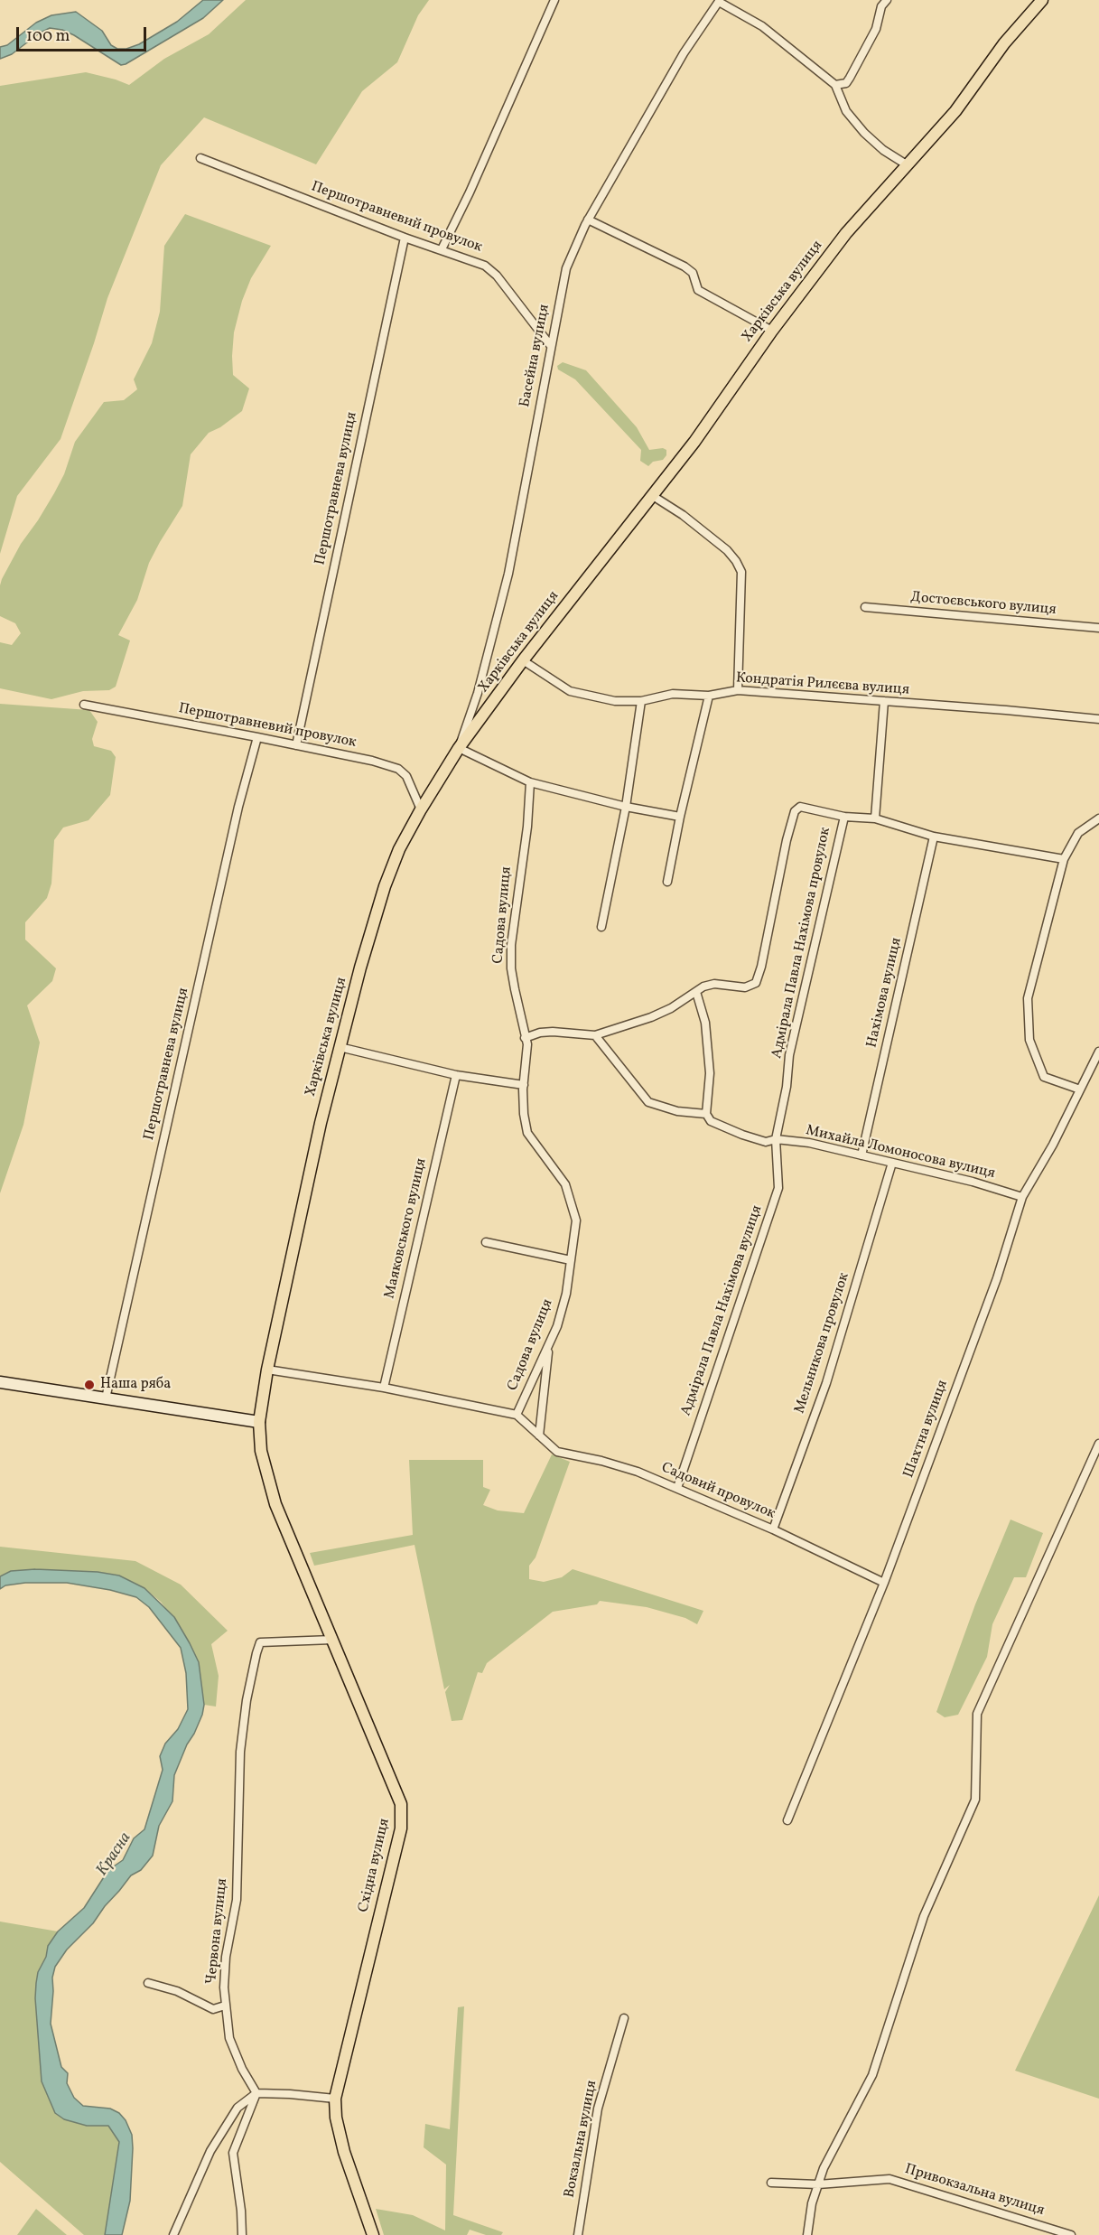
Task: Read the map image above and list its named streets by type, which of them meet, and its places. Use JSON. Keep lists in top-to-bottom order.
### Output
{
  "streets": {
    "main road": ["Харківська вулиця", "Східна вулиця"],
    "street": [
      "Першотравневий провулок",
      "Басейна вулиця",
      "Першотравнева вулиця",
      "Достоєвського вулиця",
      "Кондратія Рилєєва вулиця",
      "Садова вулиця",
      "Адмірала Павла Нахімова провулок",
      "Нахімова вулиця",
      "Михайла Ломоносова вулиця",
      "Маяковського вулиця",
      "Адмірала Павла Нахімова вулиця",
      "Мельникова провулок",
      "Шахтна вулиця",
      "Садовий провулок",
      "Червона вулиця",
      "Вокзальна вулиця",
      "Привокзальна вулиця"
    ]
  },
  "crossings": [
    ["Першотравневий провулок", "Харківська вулиця"],
    ["Першотравневий провулок", "Басейна вулиця"],
    ["Першотравневий провулок", "Першотравнева вулиця"],
    ["Харківська вулиця", "Басейна вулиця"],
    ["Харківська вулиця", "Кондратія Рилєєва вулиця"],
    ["Харківська вулиця", "Східна вулиця"],
    ["Садова вулиця", "Садовий провулок"],
    ["Адмірала Павла Нахімова провулок", "Михайла Ломоносова вулиця"],
    ["Адмірала Павла Нахімова провулок", "Адмірала Павла Нахімова вулиця"],
    ["Нахімова вулиця", "Михайла Ломоносова вулиця"],
    ["Михайла Ломоносова вулиця", "Адмірала Павла Нахімова вулиця"],
    ["Михайла Ломоносова вулиця", "Мельникова провулок"],
    ["Михайла Ломоносова вулиця", "Шахтна вулиця"],
    ["Адмірала Павла Нахімова вулиця", "Садовий провулок"],
    ["Мельникова провулок", "Садовий провулок"],
    ["Шахтна вулиця", "Садовий провулок"],
    ["Східна вулиця", "Червона вулиця"]
  ],
  "water": ["Красна"],
  "places": ["Наша ряба"],
  "scale_bar": "100 m"
}
